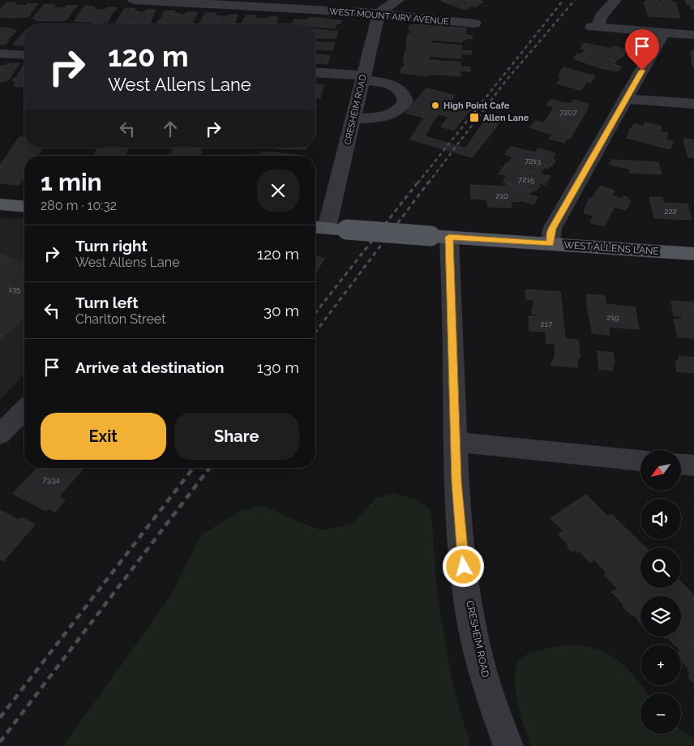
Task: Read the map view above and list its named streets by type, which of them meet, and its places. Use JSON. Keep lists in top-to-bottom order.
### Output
{
  "streets": {
    "main road": ["WEST ALLENS LANE"],
    "street": ["WEST MOUNT AIRY AVENUE", "CRESHEIM ROAD"]
  },
  "crossings": [
    ["WEST MOUNT AIRY AVENUE", "CRESHEIM ROAD"],
    ["CRESHEIM ROAD", "WEST ALLENS LANE"]
  ],
  "places": {
    "other": ["High Point Cafe"],
    "transit": ["Allen Lane"]
  },
  "house_numbers": [
    "7207",
    "7213",
    "7215",
    "210",
    "222",
    "135",
    "219",
    "217",
    "7334"
  ],
  "north": "bottom left",
  "page": {
    "turn": ["120 m", "West Allens Lane"],
    "heading": ["1 min", "280 m · 10:32"],
    "list": [
      {
        "name": "Turn right",
        "note": "West Allens Lane",
        "value": "120 m"
      },
      {
        "name": "Turn left",
        "note": "Charlton Street",
        "value": "30 m"
      },
      {
        "name": "Arrive at destination",
        "value": "130 m"
      }
    ],
    "buttons": ["Exit", "Share"],
    "map_buttons": ["+", "−"]
  }
}
